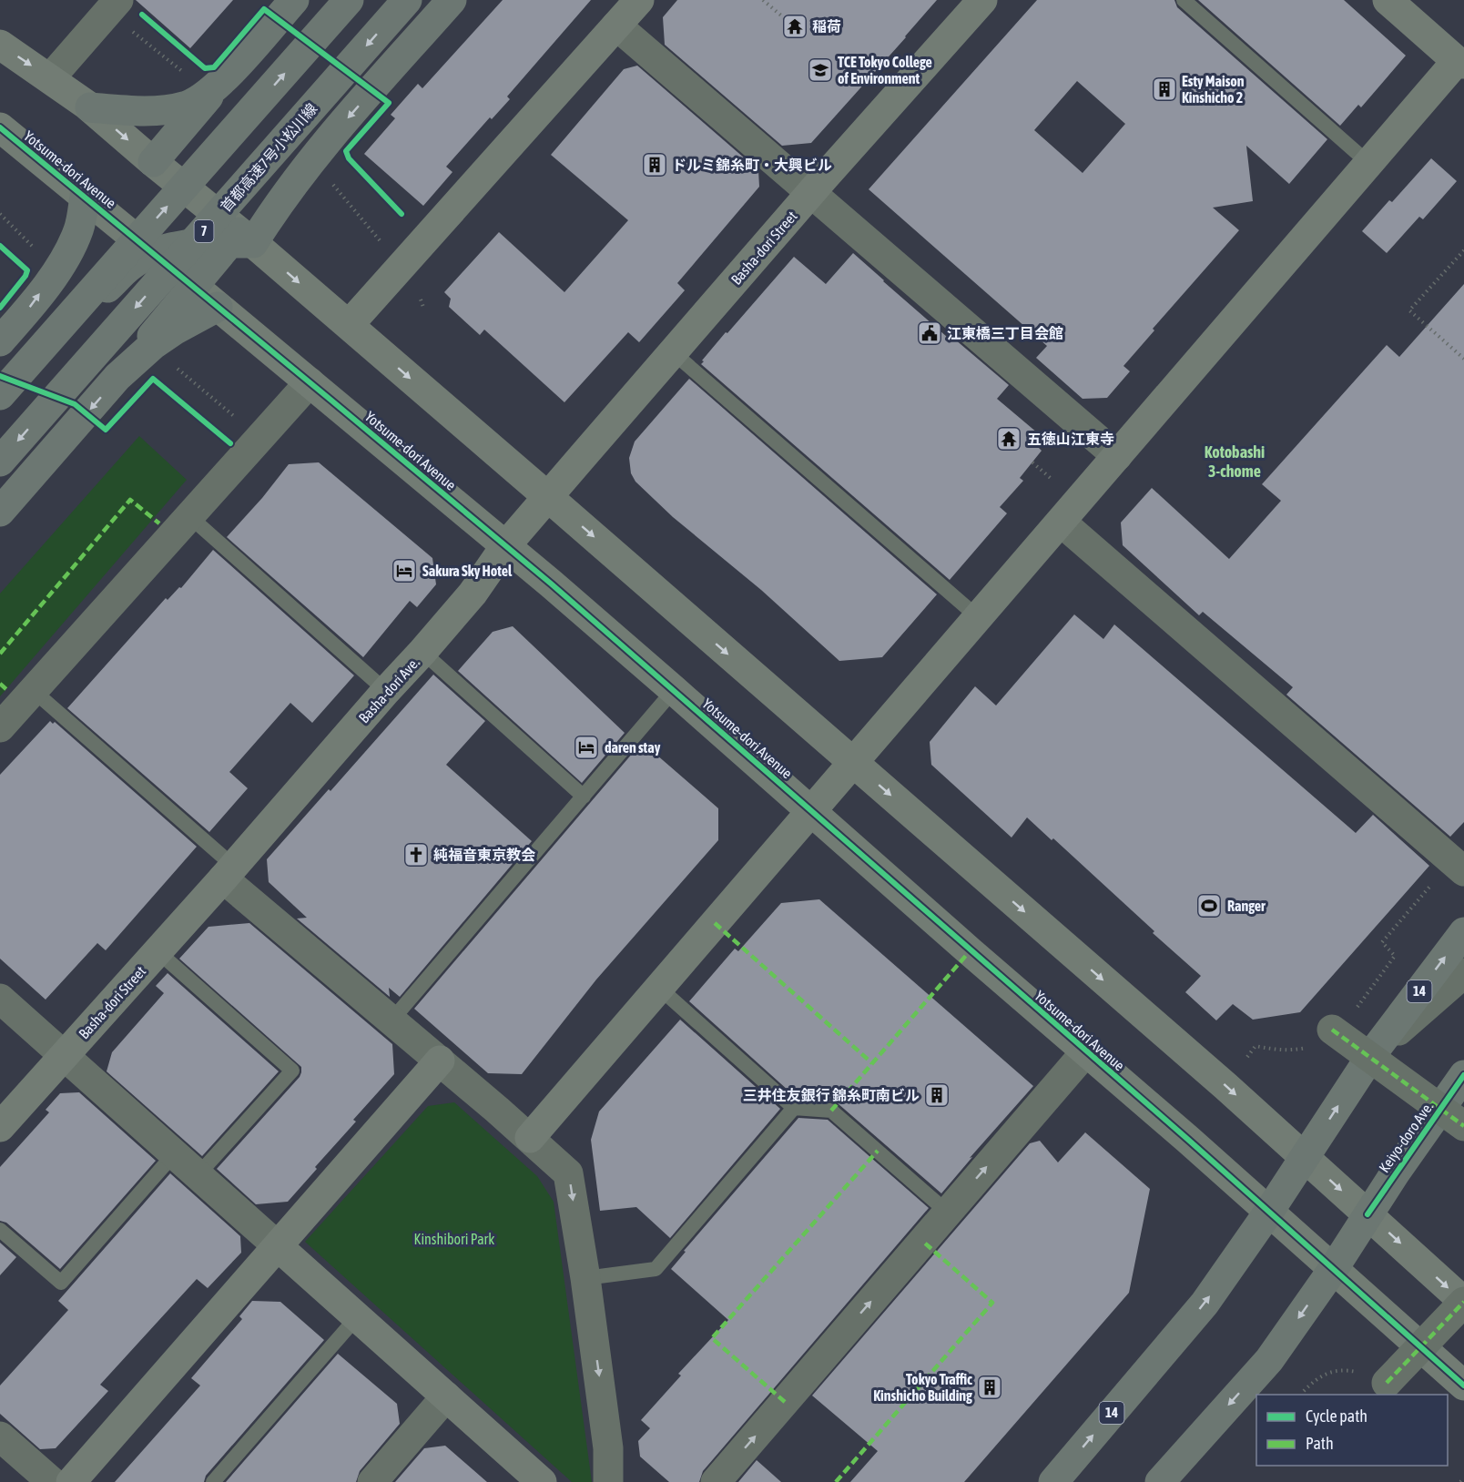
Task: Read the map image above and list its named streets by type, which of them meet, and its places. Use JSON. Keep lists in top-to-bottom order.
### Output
{
  "streets": {
    "highway": [
      "首都高速7号小松川線",
      "7",
      "14",
      "Keiyo-doro Ave."
    ],
    "street": ["Yotsume-dori Avenue", "Basha-dori Street", "Basha-dori Ave."]
  },
  "crossings": [
    ["Yotsume-dori Avenue", "Basha-dori Ave."],
    ["Yotsume-dori Avenue", "14"],
    ["Yotsume-dori Avenue", "Keiyo-doro Ave."],
    ["Basha-dori Street", "Basha-dori Ave."]
  ],
  "districts": ["Kotobashi 3-chome"],
  "parks": ["Kinshibori Park"],
  "places": {
    "temple": ["稲荷", "五徳山江東寺"],
    "school or university": ["TCE Tokyo College of Environment"],
    "building": [
      "Esty Maison Kinshicho 2",
      "ドルミ錦糸町・大興ビル",
      "三井住友銀行 錦糸町南ビル",
      "Tokyo Traffic Kinshicho Building"
    ],
    "public building": ["江東橋三丁目会館"],
    "hotel": ["Sakura Sky Hotel", "daren stay"],
    "church": ["純福音東京教会"],
    "sports": ["Ranger"]
  },
  "legend": ["Cycle path", "Path"]
}
